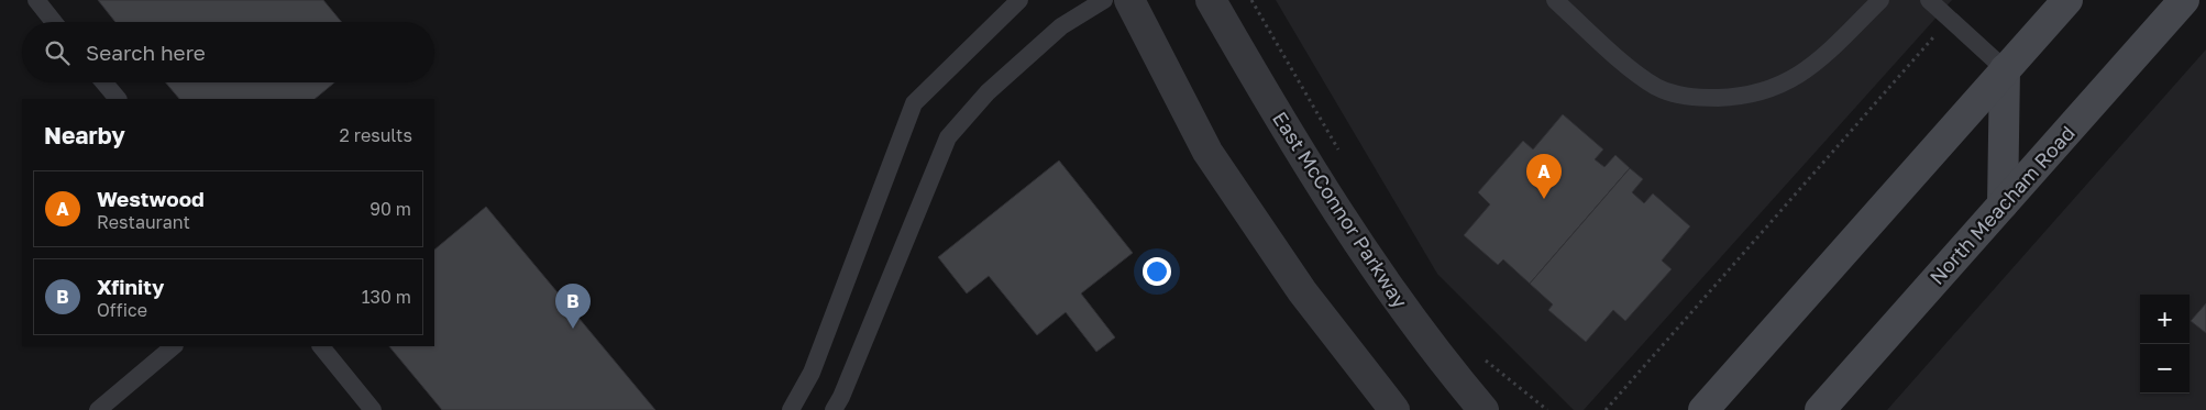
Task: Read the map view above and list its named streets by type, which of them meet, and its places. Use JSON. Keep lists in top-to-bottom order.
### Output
{
  "streets": {
    "main road": ["North Meacham Road"],
    "street": ["East McConnor Parkway"]
  },
  "page": {
    "search": "Search here",
    "heading": ["Nearby", "2 results"],
    "pins": ["A", "B"],
    "list": [
      {
        "mark": "A",
        "name": "Westwood",
        "note": "Restaurant",
        "value": "90 m"
      },
      {
        "mark": "B",
        "name": "Xfinity",
        "note": "Office",
        "value": "130 m"
      }
    ],
    "map_buttons": ["+", "−"]
  }
}
